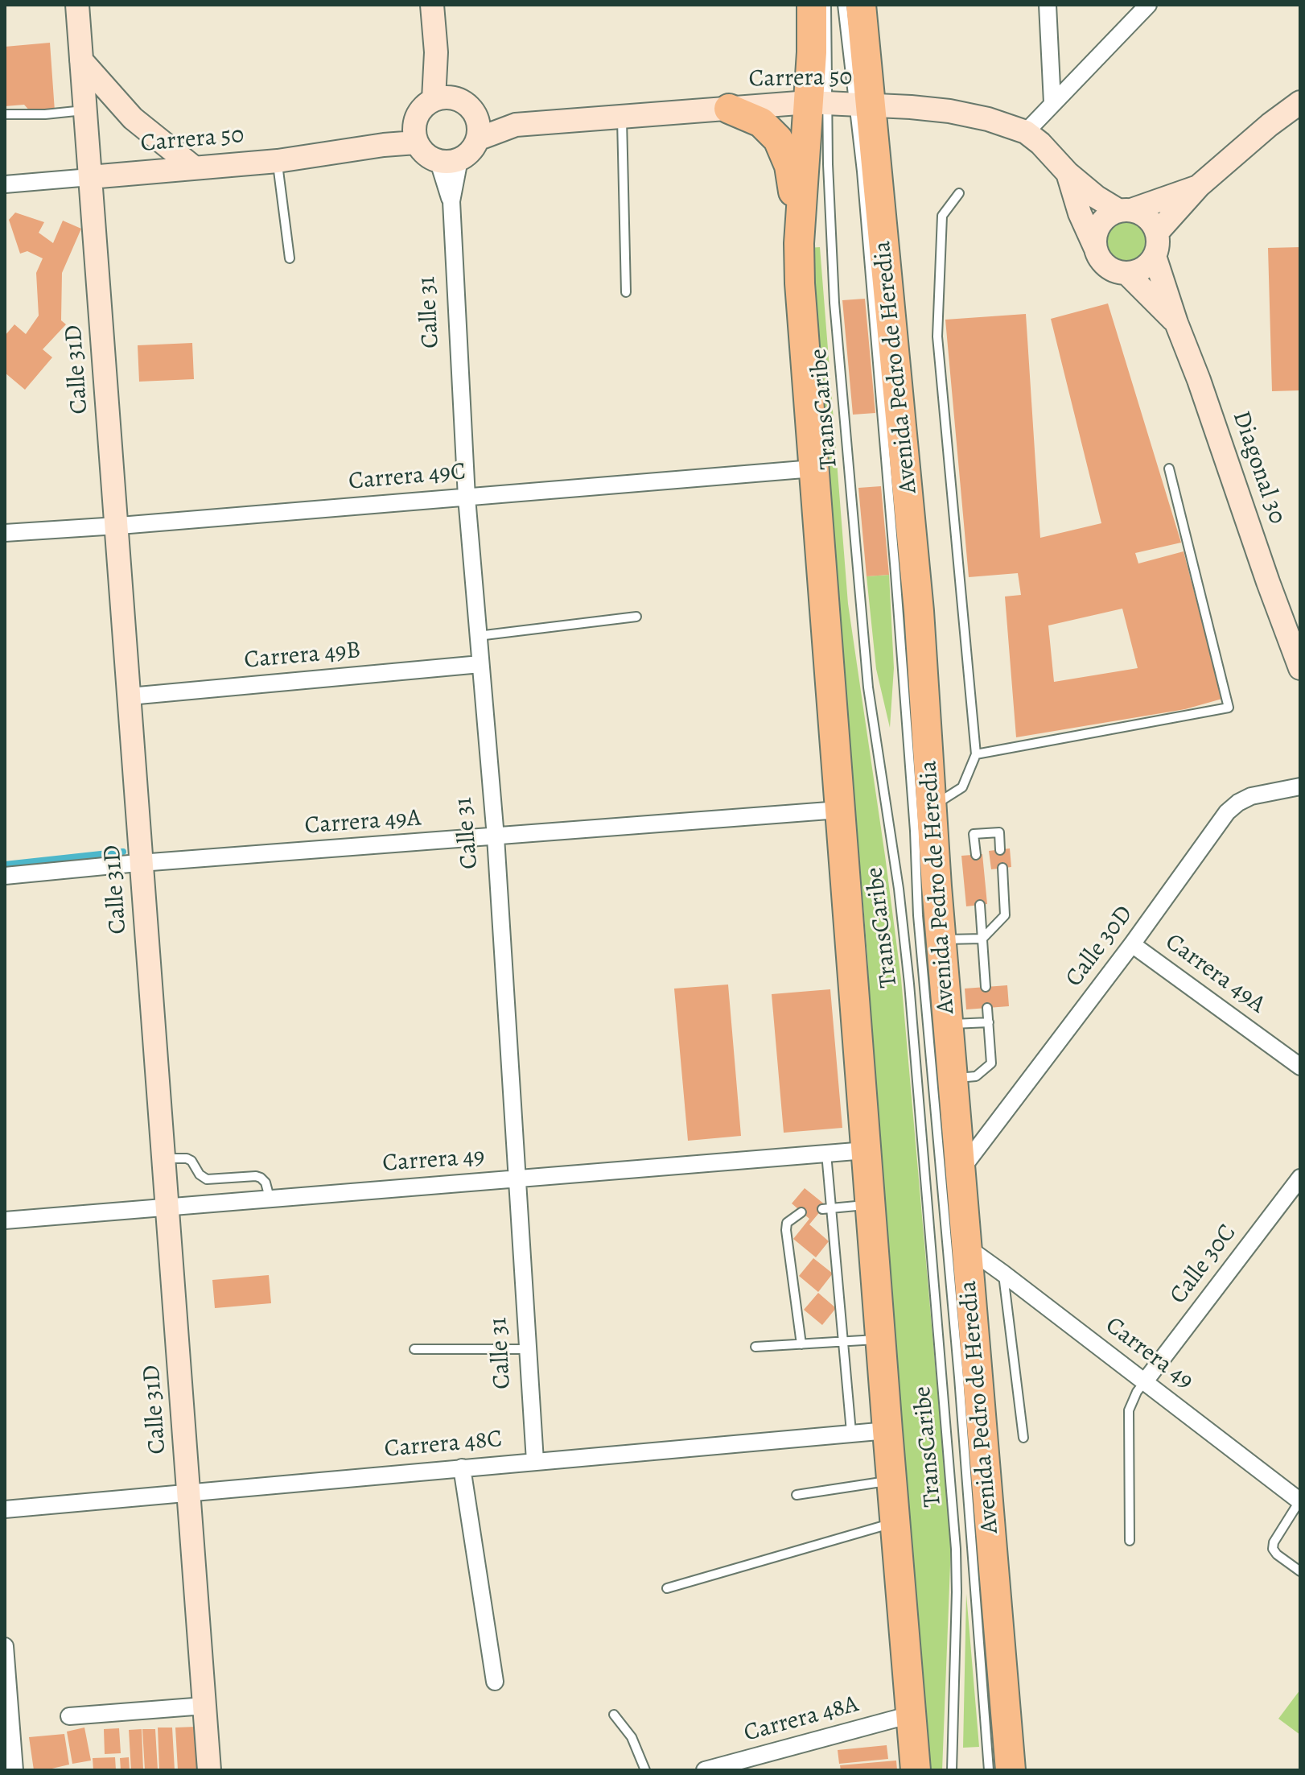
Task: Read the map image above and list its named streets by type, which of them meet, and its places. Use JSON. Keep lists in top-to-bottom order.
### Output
{
  "streets": {
    "highway": ["Avenida Pedro de Heredia"],
    "street": [
      "Carrera 50",
      "Calle 31",
      "Calle 31D",
      "Diagonal 30",
      "Carrera 49C",
      "Carrera 49B",
      "Carrera 49A",
      "Calle 30D",
      "Carrera 49",
      "Calle 30C",
      "Carrera 48C",
      "Carrera 48A"
    ],
    "lane": ["TransCaribe"]
  },
  "crossings": [
    ["Carrera 50", "Calle 31"],
    ["Carrera 50", "Avenida Pedro de Heredia"],
    ["Carrera 50", "Calle 31D"],
    ["Carrera 50", "TransCaribe"],
    ["Carrera 50", "Diagonal 30"],
    ["Calle 31", "Carrera 49C"],
    ["Calle 31", "Carrera 49B"],
    ["Calle 31", "Carrera 49A"],
    ["Calle 31", "Carrera 49"],
    ["Calle 31", "Carrera 48C"],
    ["Avenida Pedro de Heredia", "TransCaribe"],
    ["Avenida Pedro de Heredia", "Calle 30D"],
    ["Avenida Pedro de Heredia", "Carrera 49"],
    ["Calle 31D", "Carrera 49C"],
    ["Calle 31D", "Carrera 49B"],
    ["Calle 31D", "Carrera 49A"],
    ["Calle 31D", "Carrera 49"],
    ["Calle 31D", "Carrera 48C"],
    ["Carrera 49A", "Calle 30D"],
    ["Carrera 49", "Calle 30C"]
  ]
}
